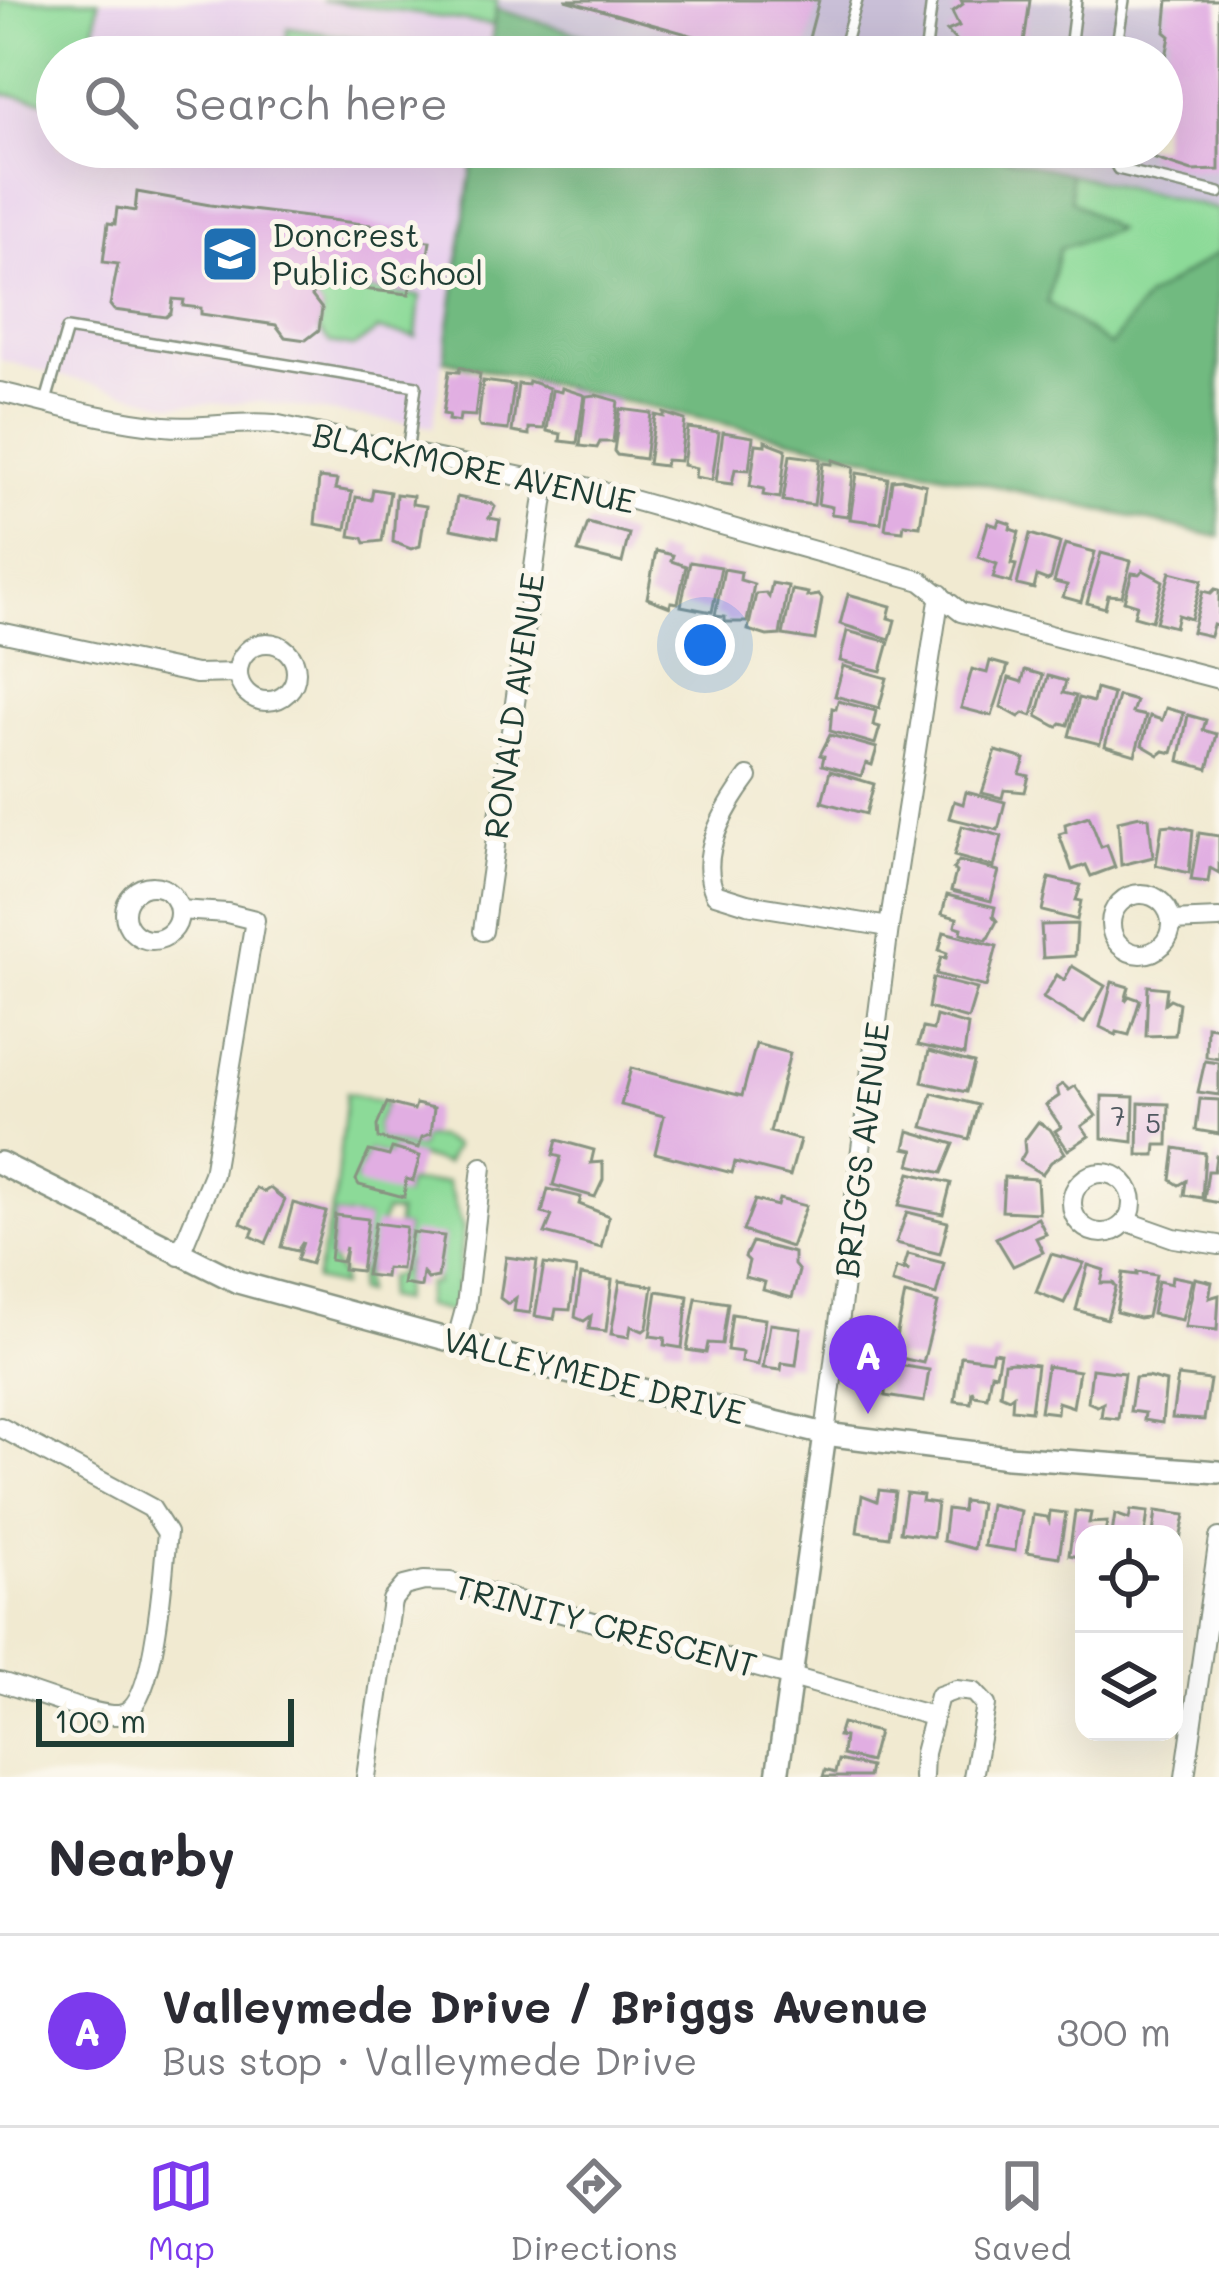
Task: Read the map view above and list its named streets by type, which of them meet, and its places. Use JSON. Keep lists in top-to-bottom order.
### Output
{
  "streets": {
    "street": [
      "BLACKMORE AVENUE",
      "RONALD AVENUE",
      "BRIGGS AVENUE",
      "VALLEYMEDE DRIVE",
      "TRINITY CRESCENT"
    ]
  },
  "crossings": [
    ["BLACKMORE AVENUE", "RONALD AVENUE"],
    ["BLACKMORE AVENUE", "BRIGGS AVENUE"],
    ["BRIGGS AVENUE", "VALLEYMEDE DRIVE"],
    ["BRIGGS AVENUE", "TRINITY CRESCENT"]
  ],
  "places": {
    "school or university": ["Doncrest Public School"]
  },
  "house_numbers": ["7", "5"],
  "scale_bar": "100 m",
  "page": {
    "search": "Search here",
    "pins": "A",
    "scale": "100 m",
    "heading": "Nearby",
    "list": [
      {
        "mark": "A",
        "name": "Valleymede Drive / Briggs Avenue",
        "note": "Bus stop · Valleymede Drive",
        "value": "300 m"
      }
    ],
    "nav": ["Map", "Directions", "Saved"]
  }
}
